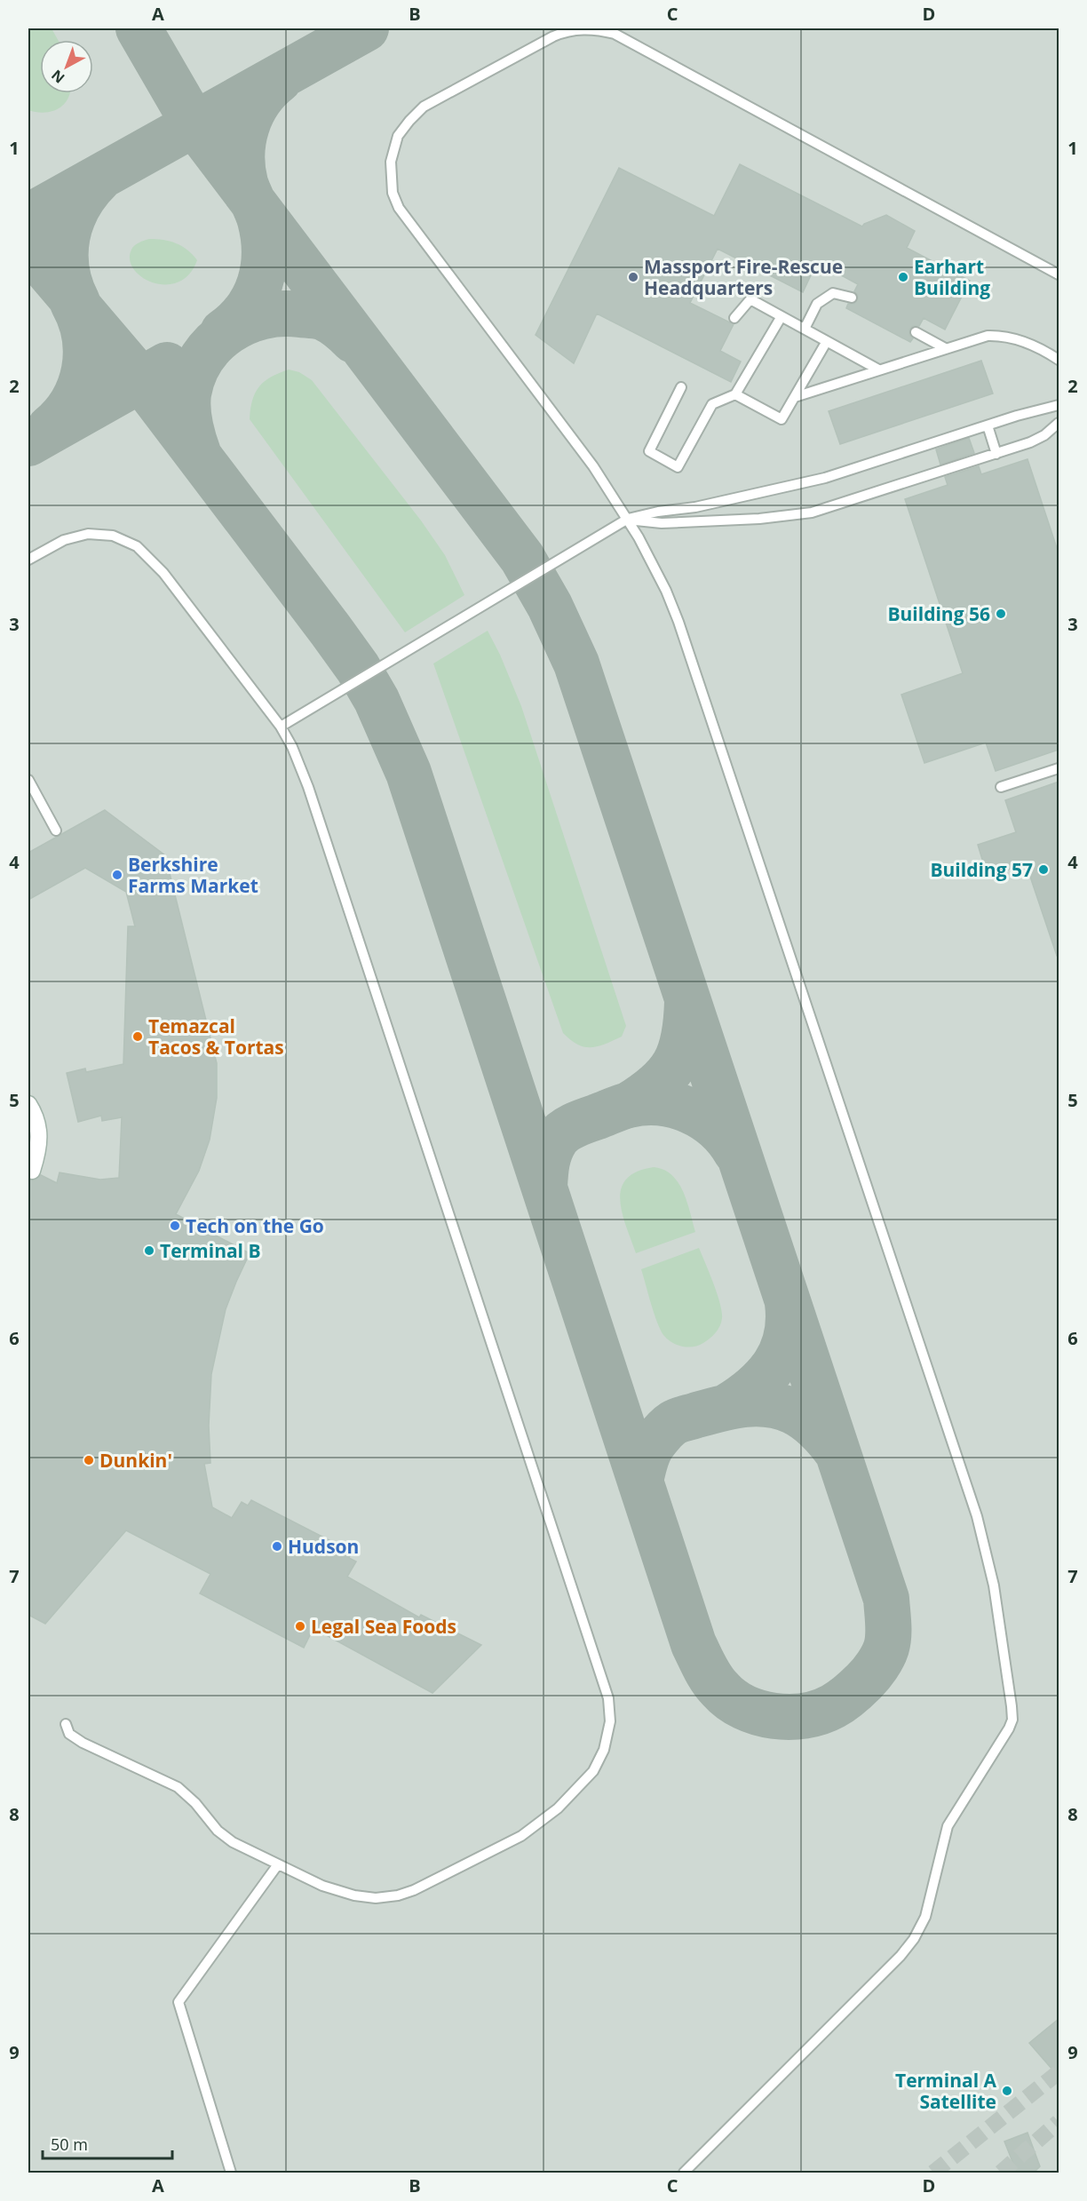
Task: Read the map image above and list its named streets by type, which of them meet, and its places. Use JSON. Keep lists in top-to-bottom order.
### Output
{
  "places": [
    "Massport Fire-Rescue Headquarters",
    "Earhart Building",
    "Building 56",
    "Building 57",
    "Berkshire Farms Market",
    "Temazcal Tacos & Tortas",
    "Tech on the Go",
    "Terminal B",
    "Dunkin'",
    "Hudson",
    "Legal Sea Foods",
    "Terminal A Satellite"
  ],
  "scale_bar": "50 m",
  "north": "bottom left",
  "grid": {
    "columns": [
      "A",
      "B",
      "C",
      "D"
    ],
    "rows": [
      "1",
      "2",
      "3",
      "4",
      "5",
      "6",
      "7",
      "8",
      "9"
    ]
  }
}
